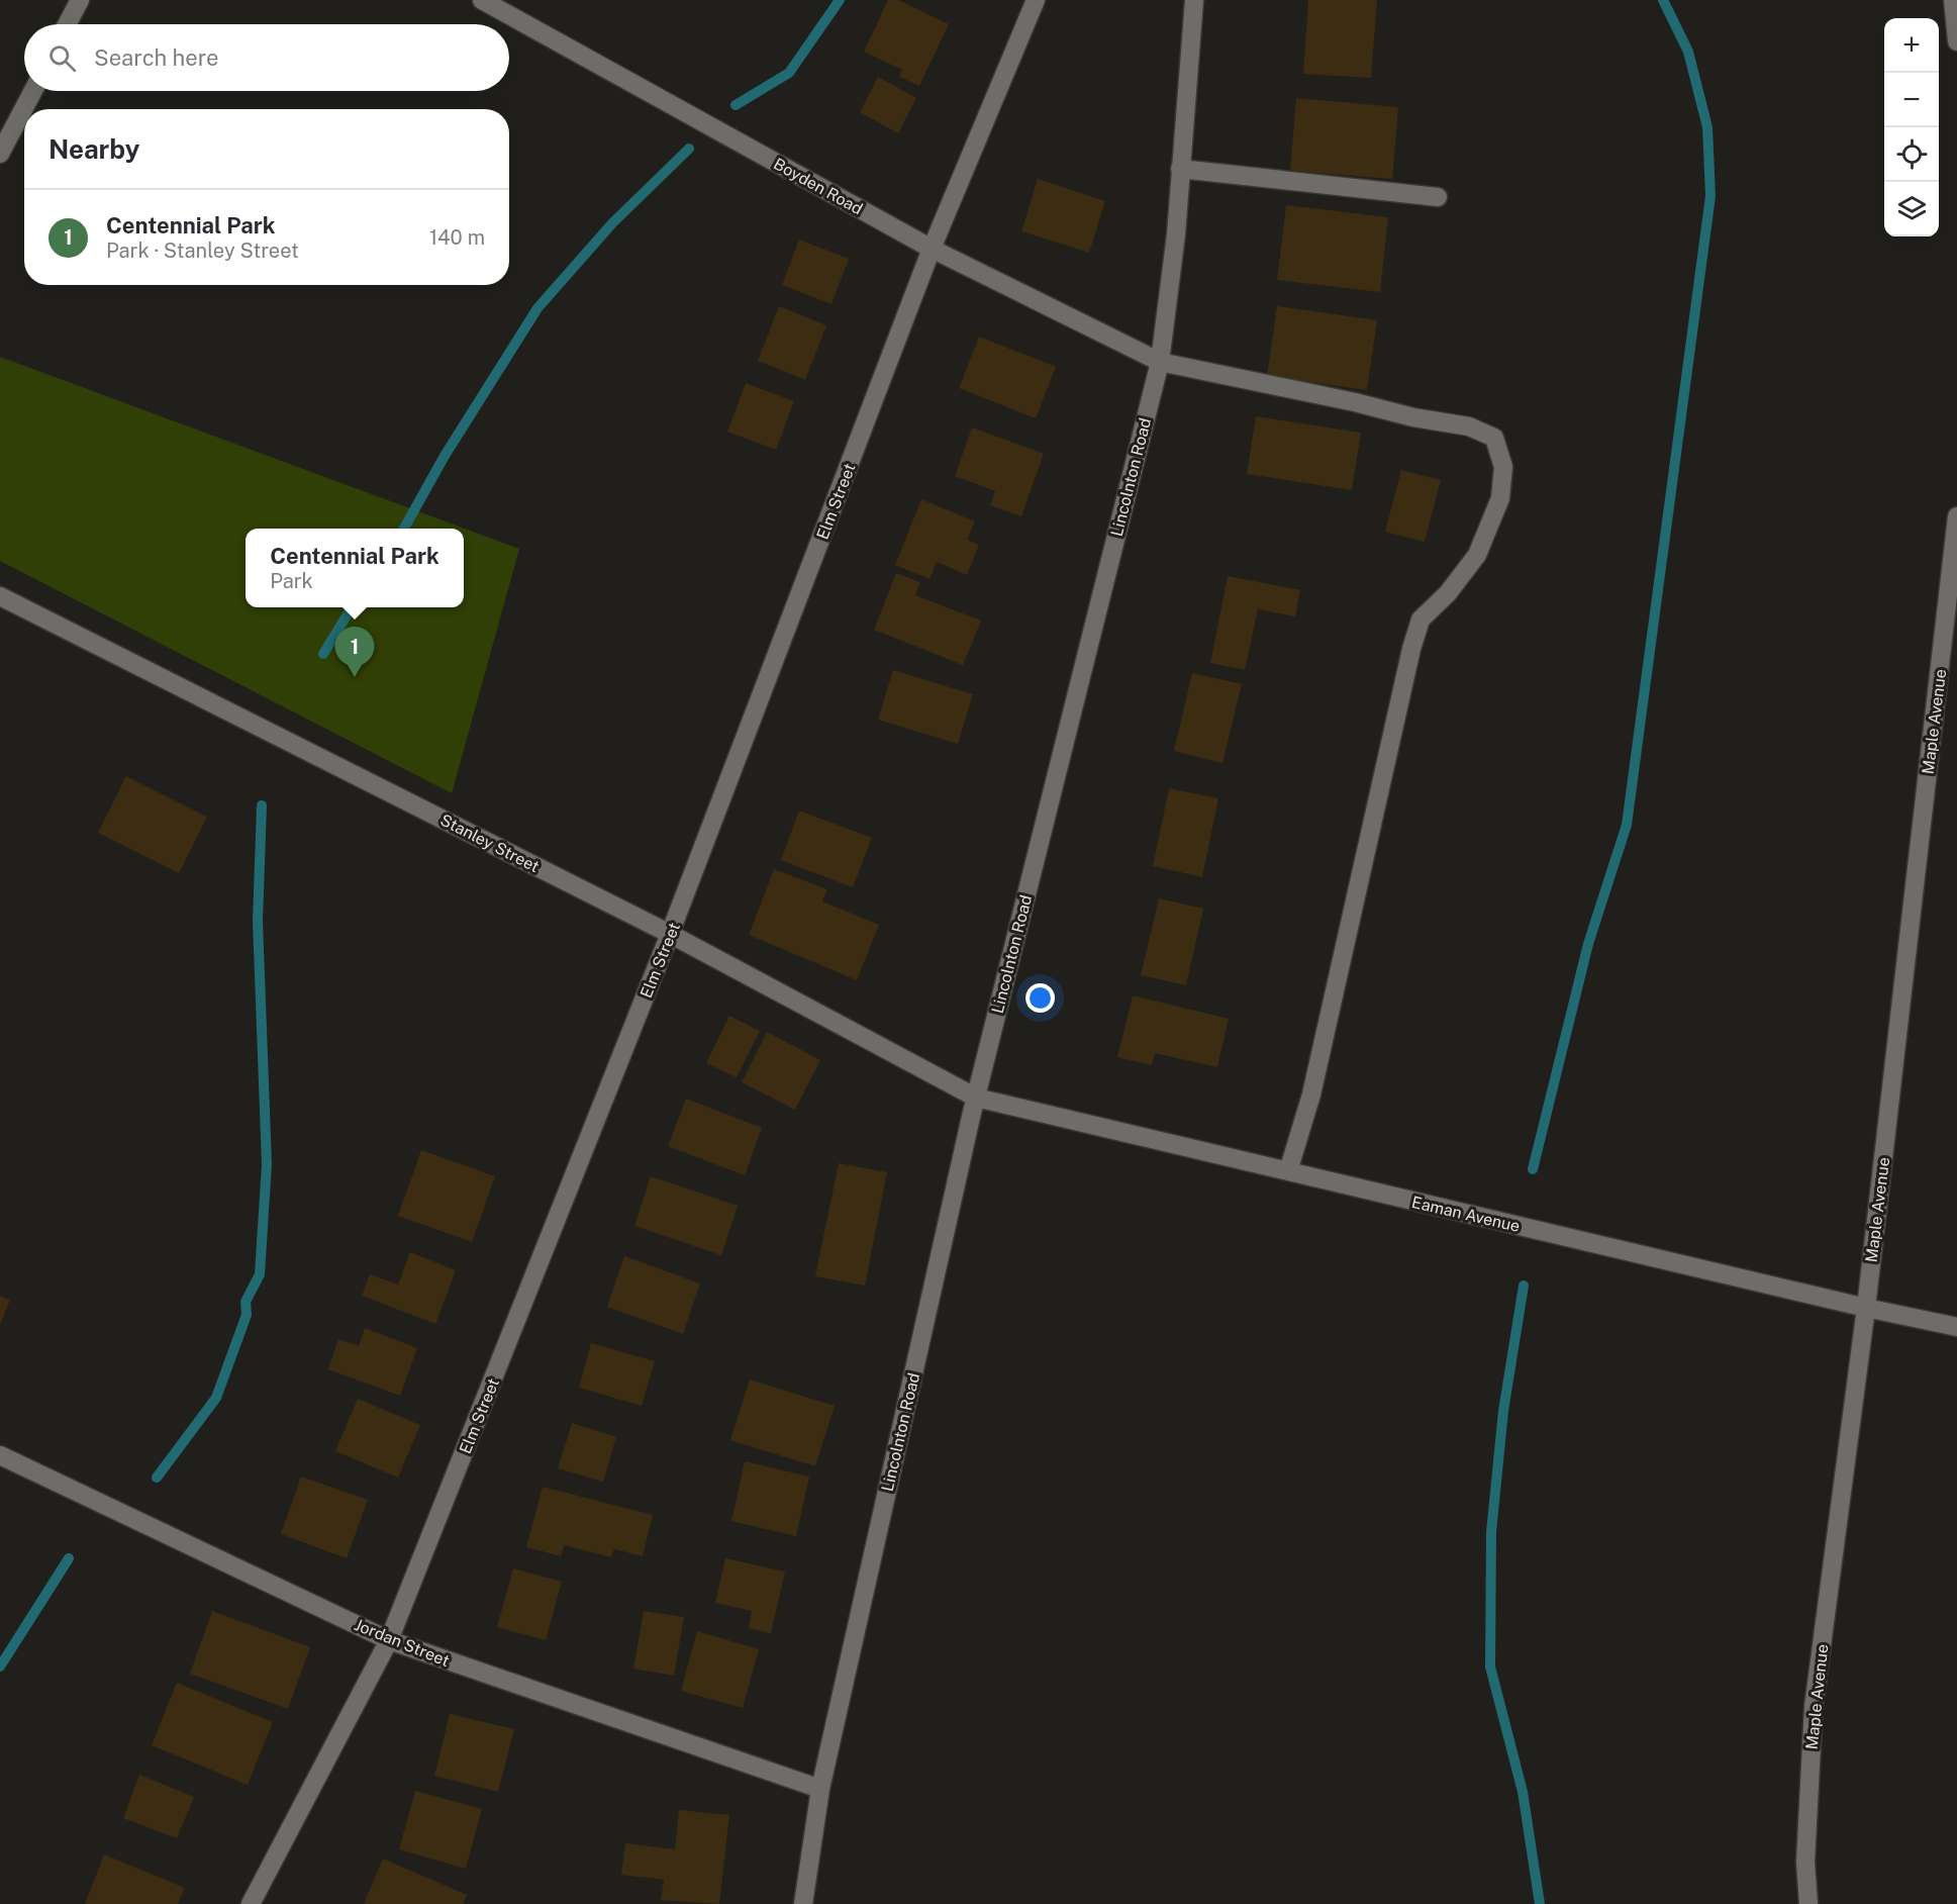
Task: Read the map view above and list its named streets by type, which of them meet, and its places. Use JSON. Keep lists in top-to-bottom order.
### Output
{
  "streets": {
    "street": [
      "Boyden Road",
      "Lincolnton Road",
      "Elm Street",
      "Maple Avenue",
      "Stanley Street",
      "Eaman Avenue",
      "Jordan Street"
    ]
  },
  "crossings": [
    ["Boyden Road", "Lincolnton Road"],
    ["Boyden Road", "Elm Street"],
    ["Boyden Road", "Eaman Avenue"],
    ["Lincolnton Road", "Stanley Street"],
    ["Lincolnton Road", "Eaman Avenue"],
    ["Lincolnton Road", "Jordan Street"],
    ["Elm Street", "Stanley Street"],
    ["Elm Street", "Jordan Street"],
    ["Maple Avenue", "Eaman Avenue"],
    ["Stanley Street", "Eaman Avenue"]
  ],
  "page": {
    "map_buttons": ["+", "−"],
    "search": "Search here",
    "heading": "Nearby",
    "list": [
      {
        "mark": "1",
        "name": "Centennial Park",
        "note": "Park · Stanley Street",
        "value": "140 m"
      }
    ],
    "popup": ["Centennial Park", "Park"],
    "pins": "1"
  }
}
